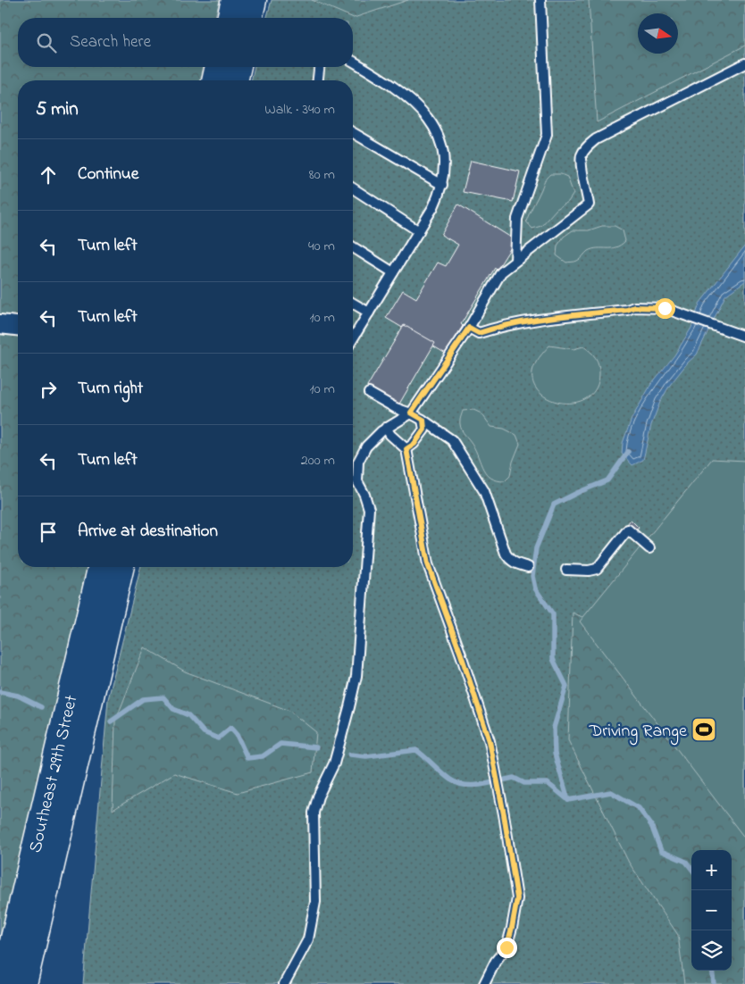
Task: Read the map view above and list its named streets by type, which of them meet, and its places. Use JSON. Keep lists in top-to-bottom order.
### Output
{
  "streets": {
    "main road": ["Southeast 29th Street"]
  },
  "places": {
    "sports": ["Driving Range"]
  },
  "north": "right",
  "page": {
    "search": "Search here",
    "heading": ["5 min", "Walk · 340 m"],
    "list": [
      ["Continue", "80 m"],
      ["Turn left", "40 m"],
      ["Turn left", "10 m"],
      ["Turn right", "10 m"],
      ["Turn left", "200 m"],
      "Arrive at destination"
    ],
    "map_buttons": ["+", "−"]
  }
}
